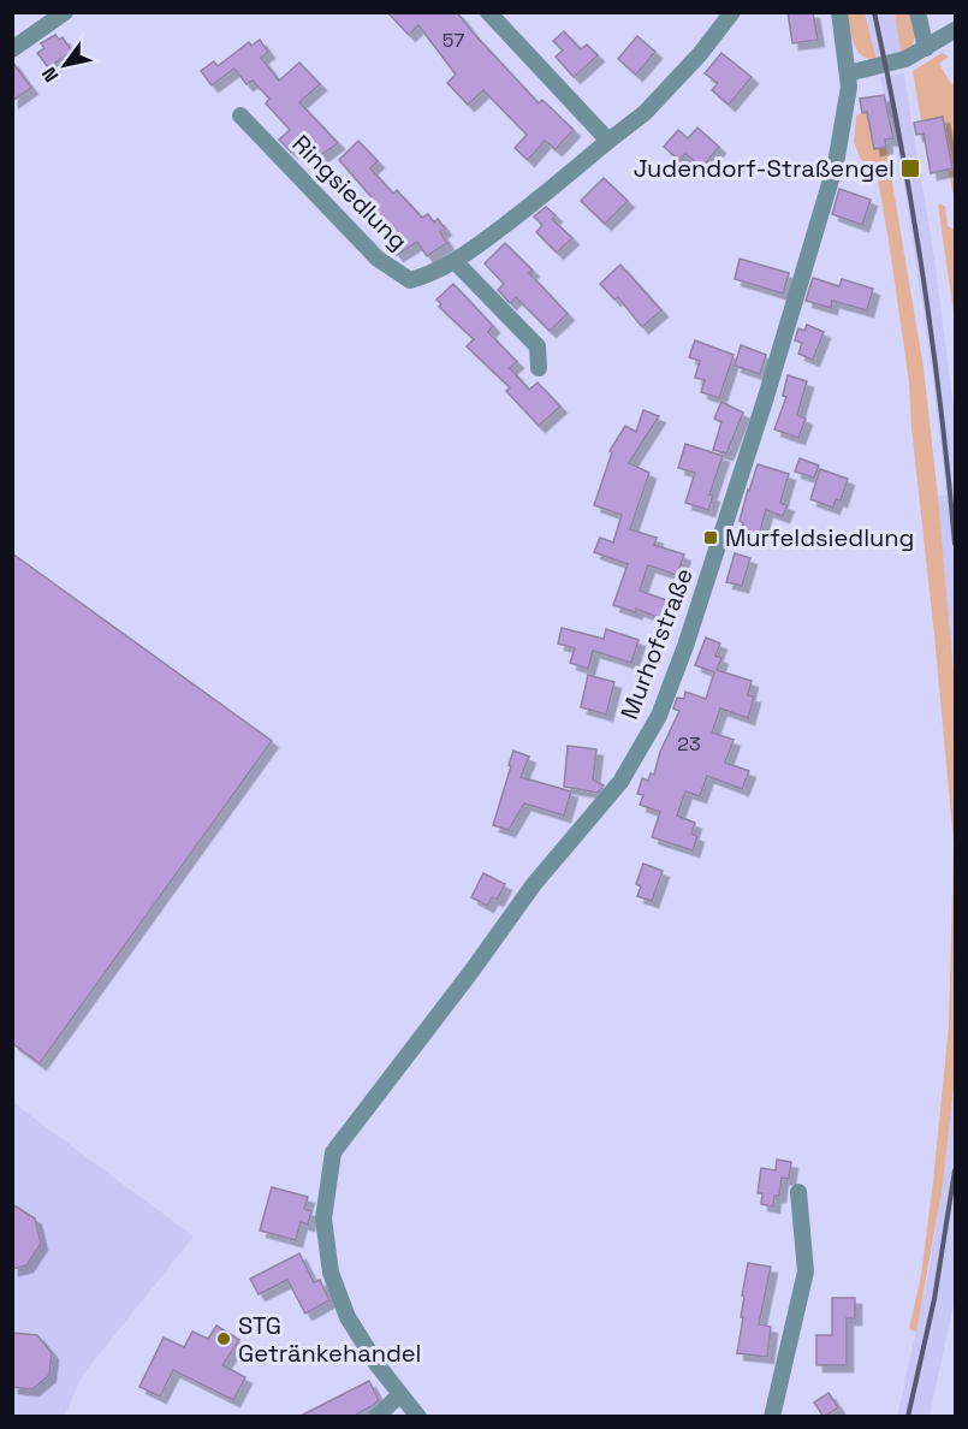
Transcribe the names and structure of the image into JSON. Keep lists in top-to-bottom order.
{
  "streets": {
    "street": ["Ringsiedlung", "Murhofstraße"]
  },
  "places": {
    "transit": ["Judendorf-Straßengel", "Murfeldsiedlung"],
    "other": ["STG Getränkehandel"]
  },
  "house_numbers": ["57", "23"],
  "north": "bottom left"
}
